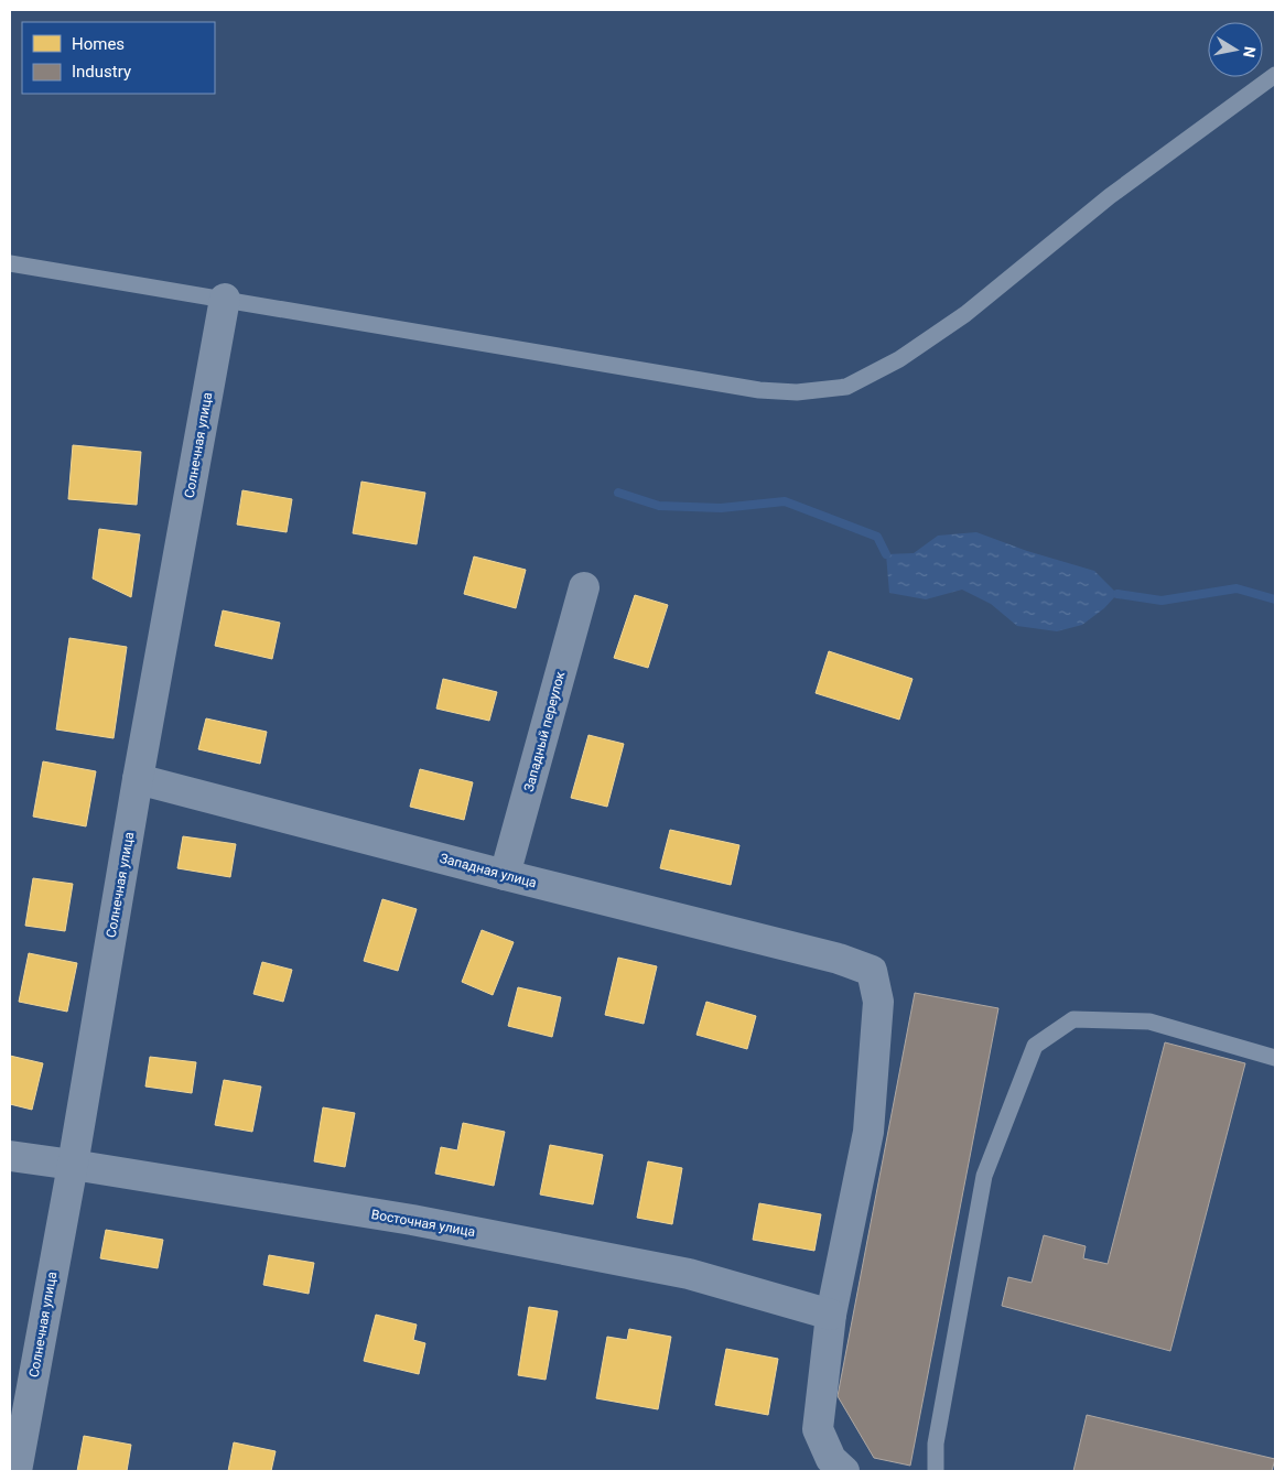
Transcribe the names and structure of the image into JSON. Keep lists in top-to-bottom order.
{
  "streets": {
    "street": [
      "Солнечная улица",
      "Западный переулок",
      "Западная улица",
      "Восточная улица"
    ]
  },
  "crossings": [
    ["Солнечная улица", "Западная улица"],
    ["Солнечная улица", "Восточная улица"],
    ["Западный переулок", "Западная улица"],
    ["Западная улица", "Восточная улица"]
  ],
  "legend": ["Homes", "Industry"],
  "north": "right"
}
